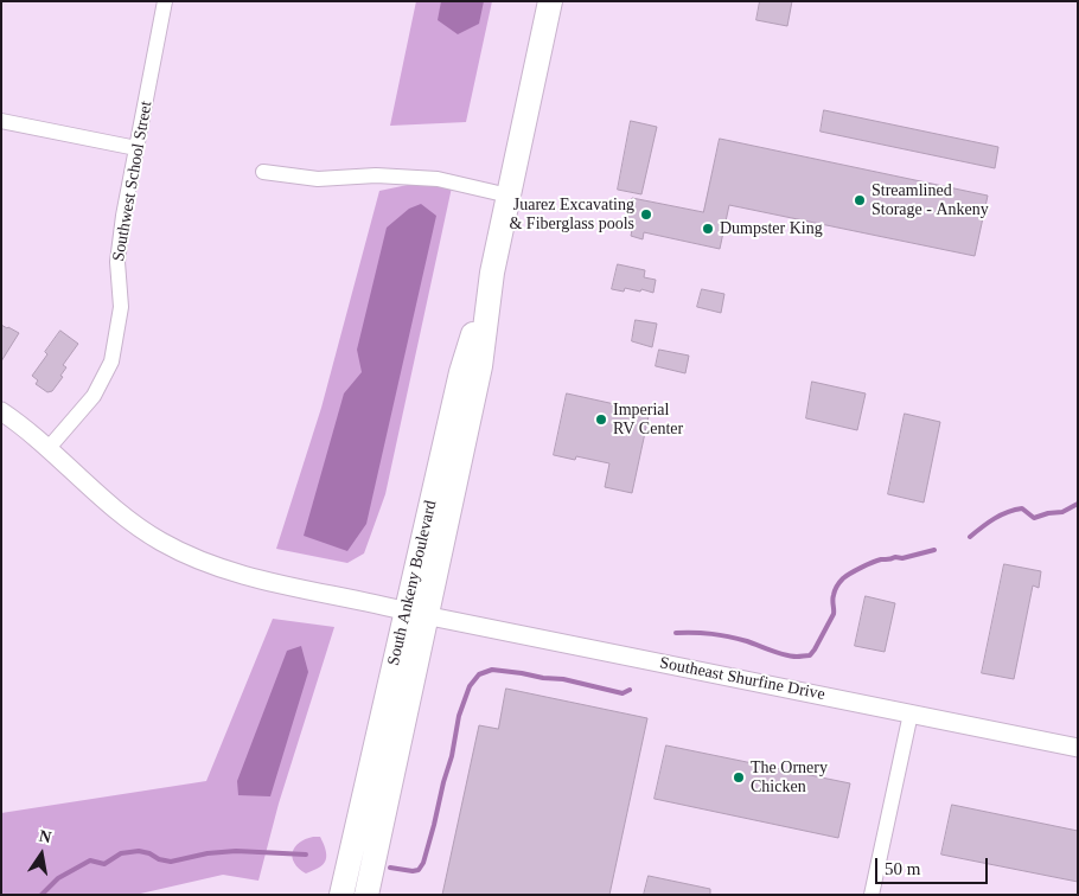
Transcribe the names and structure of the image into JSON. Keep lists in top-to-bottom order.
{
  "streets": {
    "main road": ["South Ankeny Boulevard"],
    "street": ["Southwest School Street", "Southeast Shurfine Drive"]
  },
  "crossings": [
    ["Southwest School Street", "Southeast Shurfine Drive"],
    ["South Ankeny Boulevard", "Southeast Shurfine Drive"]
  ],
  "places": [
    "Streamlined Storage - Ankeny",
    "Juarez Excavating & Fiberglass pools",
    "Dumpster King",
    "Imperial RV Center",
    "The Ornery Chicken"
  ],
  "scale_bar": "50 m",
  "north": "top"
}
